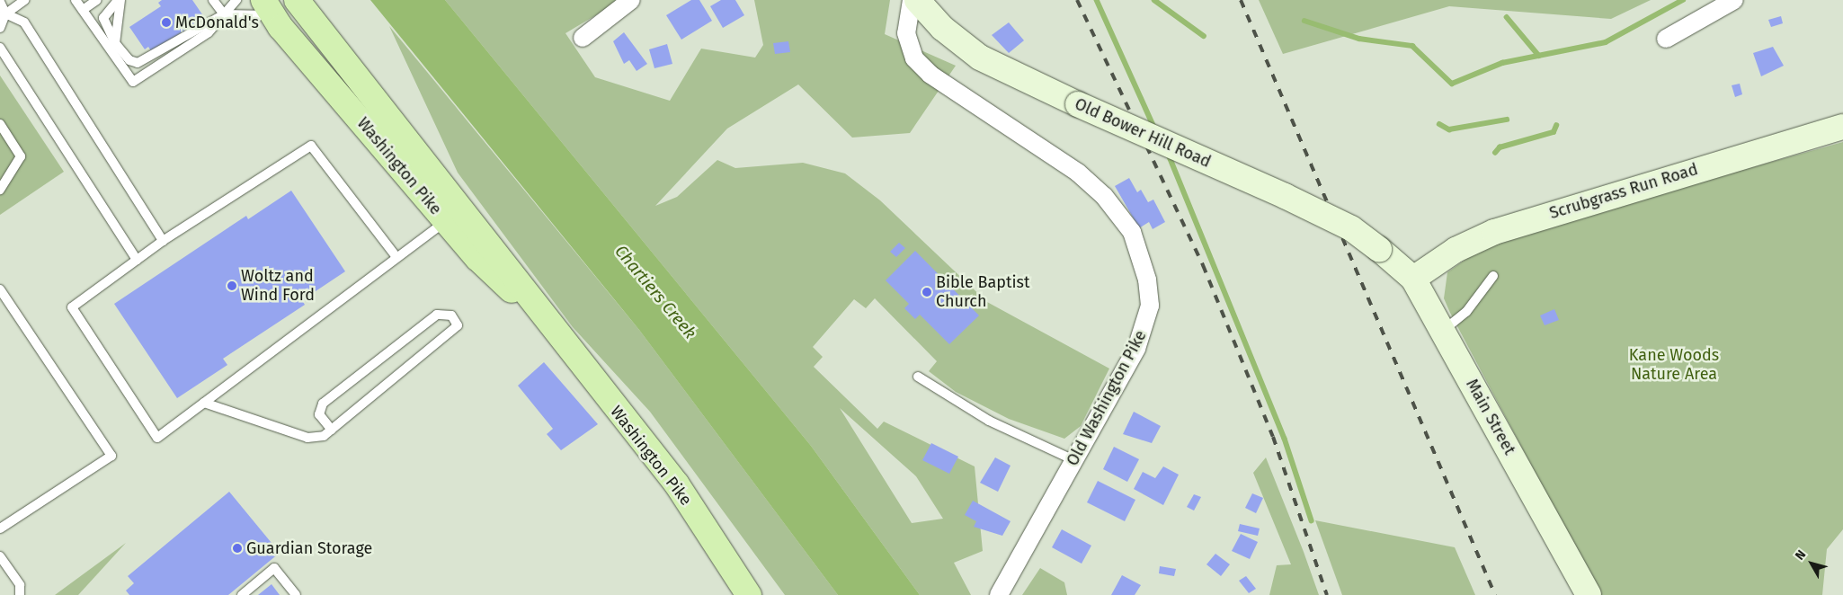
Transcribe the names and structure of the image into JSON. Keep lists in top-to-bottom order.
{
  "streets": {
    "main road": ["Washington Pike"],
    "street": [
      "Old Bower Hill Road",
      "Scrubgrass Run Road",
      "Old Washington Pike",
      "Main Street"
    ]
  },
  "crossings": [
    ["Old Bower Hill Road", "Main Street"],
    ["Scrubgrass Run Road", "Main Street"]
  ],
  "water": ["Chartiers Creek"],
  "parks": ["Kane Woods Nature Area"],
  "places": [
    "McDonald's",
    "Woltz and Wind Ford",
    "Bible Baptist Church",
    "Guardian Storage"
  ],
  "north": "top left"
}
